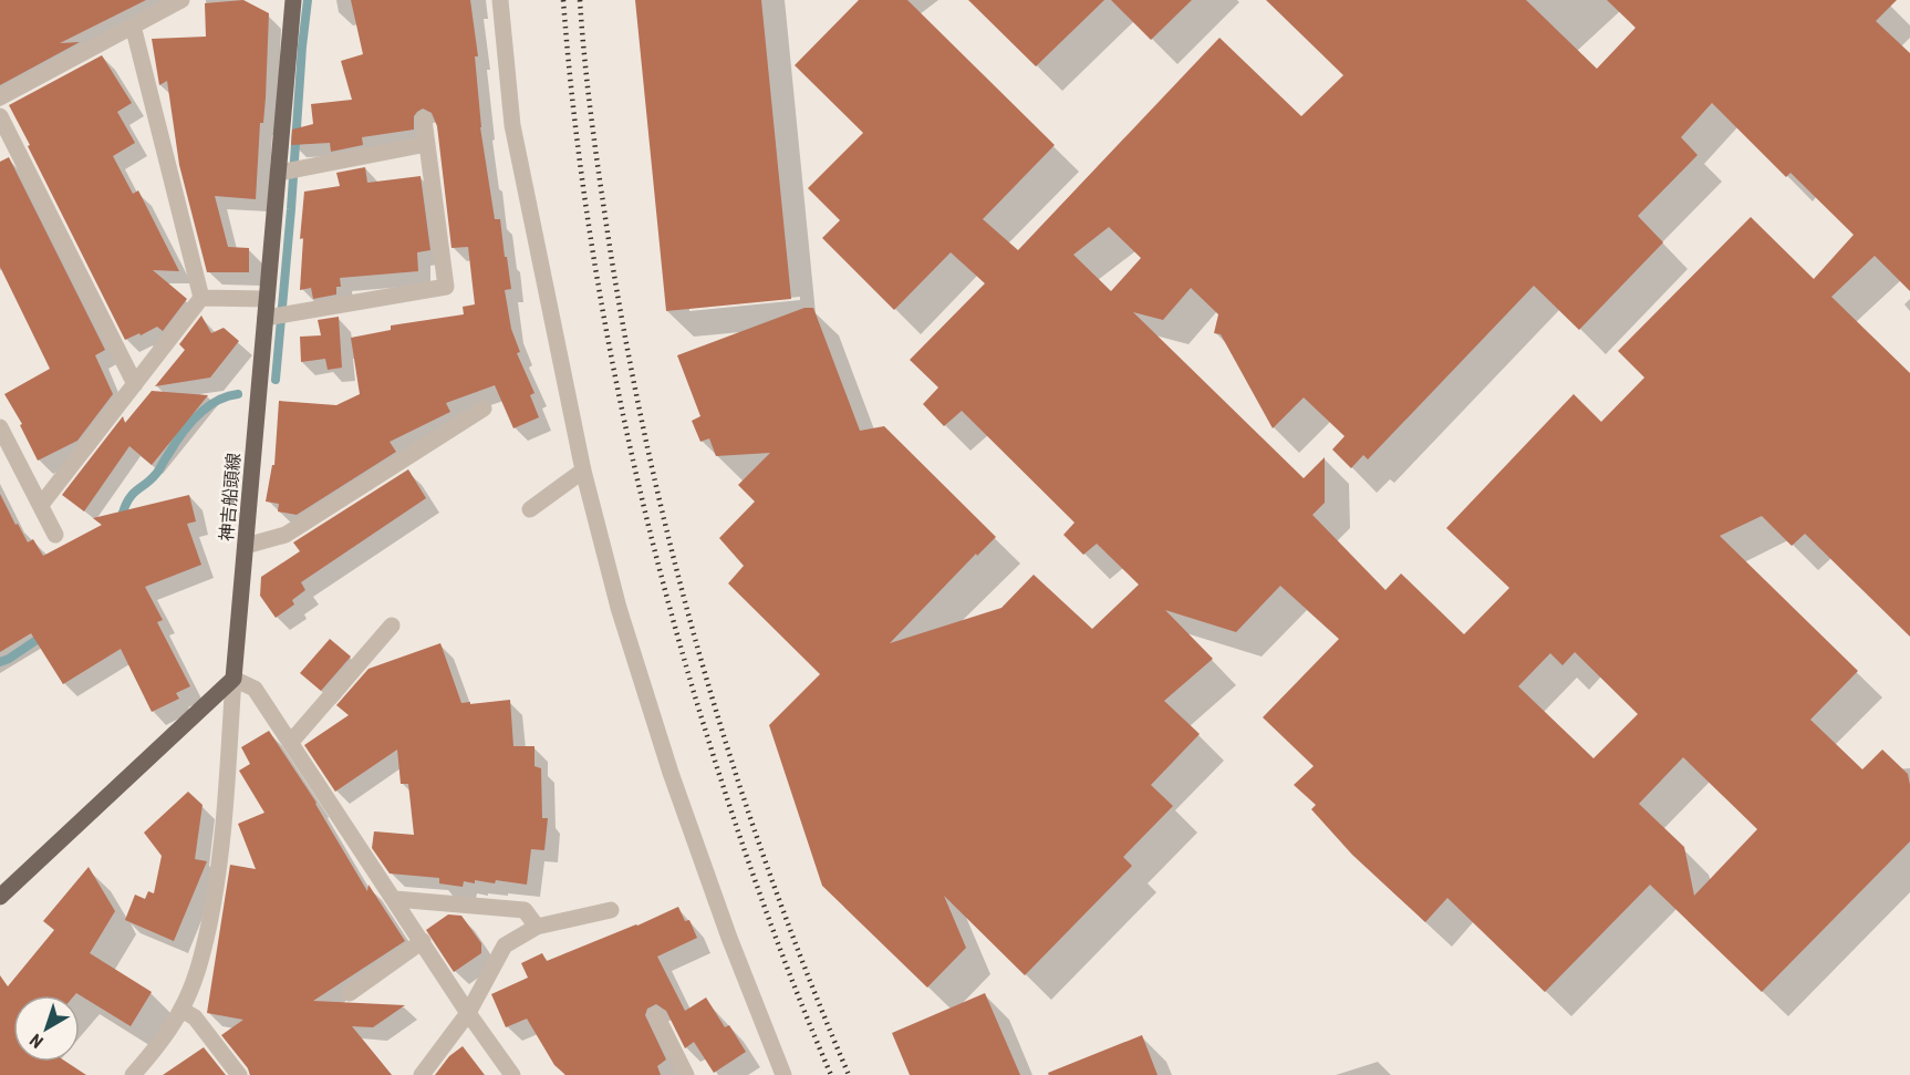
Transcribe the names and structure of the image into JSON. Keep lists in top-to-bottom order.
{
  "streets": {
    "main road": ["神吉船頭線"]
  },
  "north": "bottom left"
}
